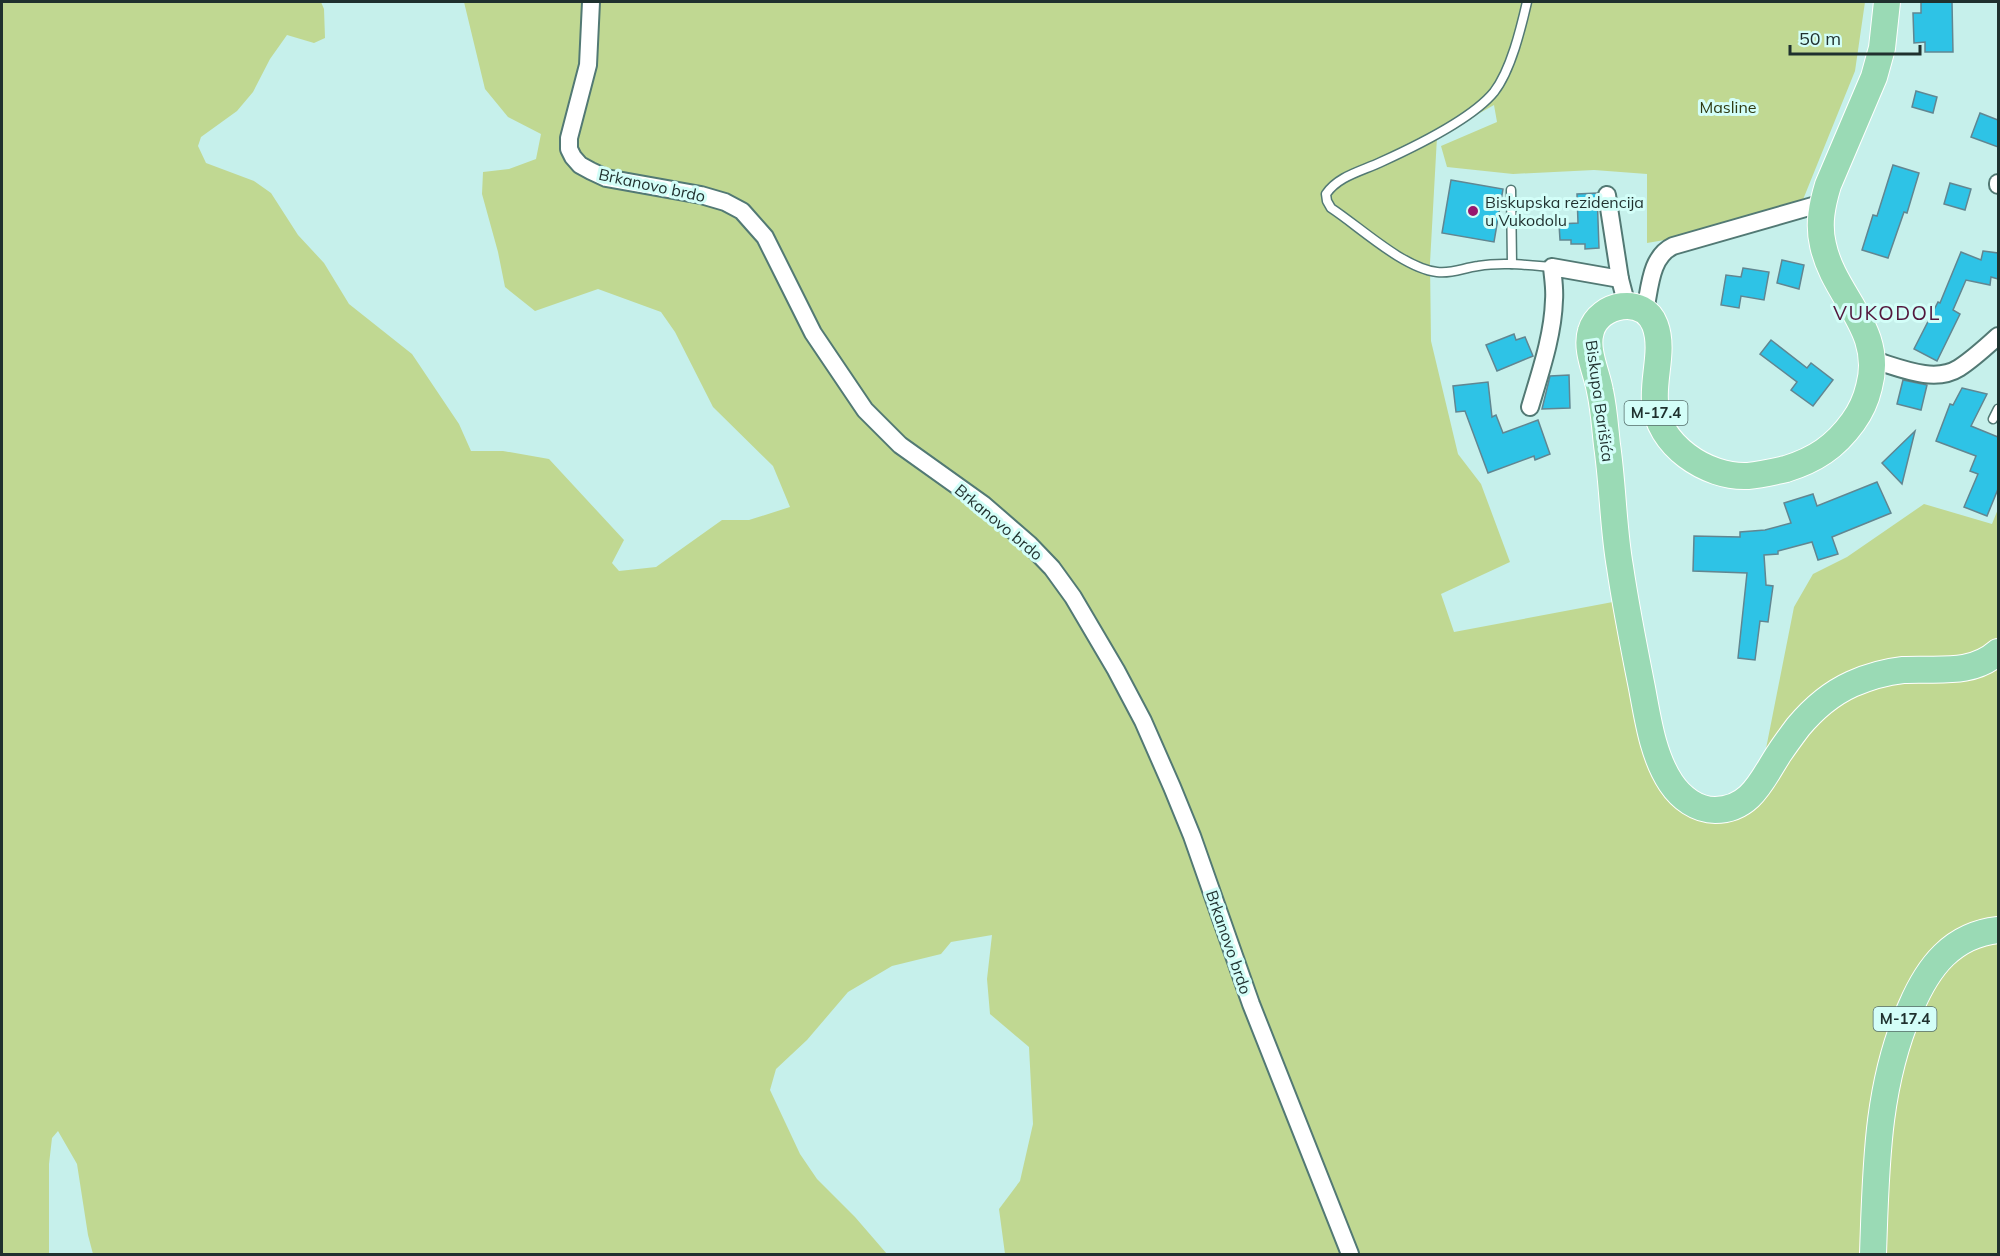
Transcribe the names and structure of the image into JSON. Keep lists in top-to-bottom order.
{
  "streets": {
    "main road": ["Biskupa Barišića", "M-17.4"],
    "street": ["Brkanovo brdo"]
  },
  "crossings": [
    ["Biskupa Barišića", "M-17.4"]
  ],
  "districts": ["VUKODOL"],
  "parks": ["Masline"],
  "places": ["Biskupska rezidencija u Vukodolu"],
  "scale_bar": "50 m"
}
